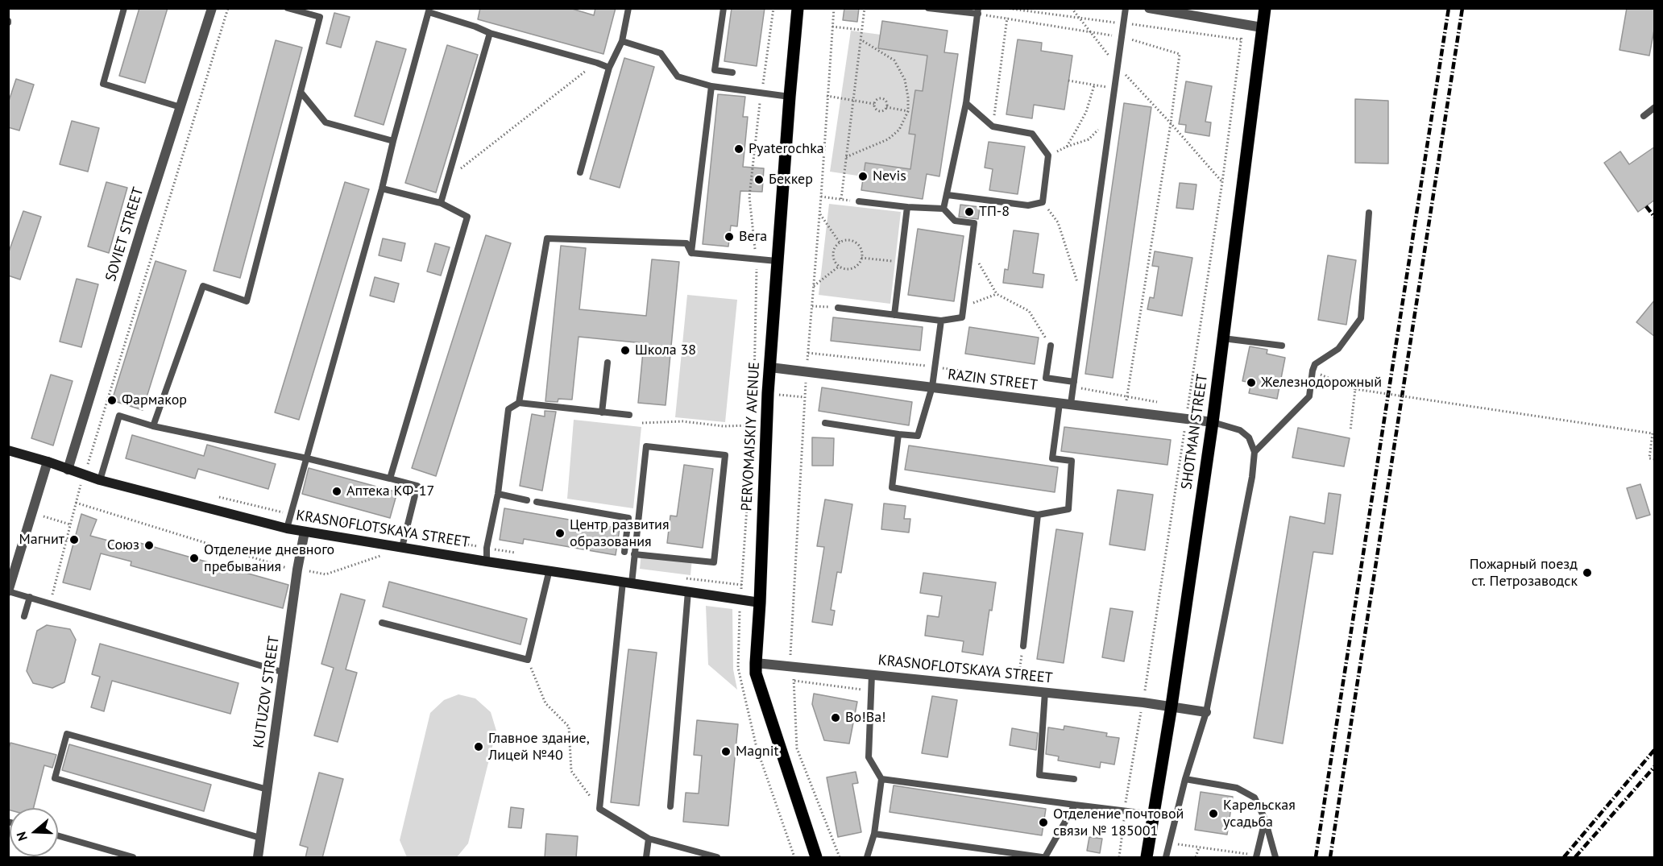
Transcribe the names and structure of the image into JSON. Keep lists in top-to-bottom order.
{
  "streets": {
    "main road": ["SHOTMAN STREET", "PERVOMAISKIY AVENUE"],
    "street": [
      "SOVIET STREET",
      "RAZIN STREET",
      "KRASNOFLOTSKAYA STREET",
      "KUTUZOV STREET"
    ]
  },
  "crossings": [
    ["SOVIET STREET", "KRASNOFLOTSKAYA STREET"],
    ["RAZIN STREET", "SHOTMAN STREET"],
    ["RAZIN STREET", "PERVOMAISKIY AVENUE"],
    ["SHOTMAN STREET", "KRASNOFLOTSKAYA STREET"],
    ["PERVOMAISKIY AVENUE", "KRASNOFLOTSKAYA STREET"],
    ["KRASNOFLOTSKAYA STREET", "KUTUZOV STREET"]
  ],
  "places": [
    "Pyaterochka",
    "Nevis",
    "Беккер",
    "ТП-8",
    "Вега",
    "Школа 38",
    "Железнодорожный",
    "Фармакор",
    "Аптека КФ-17",
    "Центр развития образования",
    "Магнит",
    "Союз",
    "Отделение дневного пребывания",
    "Пожарный поезд ст. Петрозаводск",
    "Во!Ва!",
    "Главное здание, Лицей №40",
    "Magnit",
    "Карельская усадьба",
    "Отделение почтовой связи № 185001"
  ],
  "north": "left"
}
